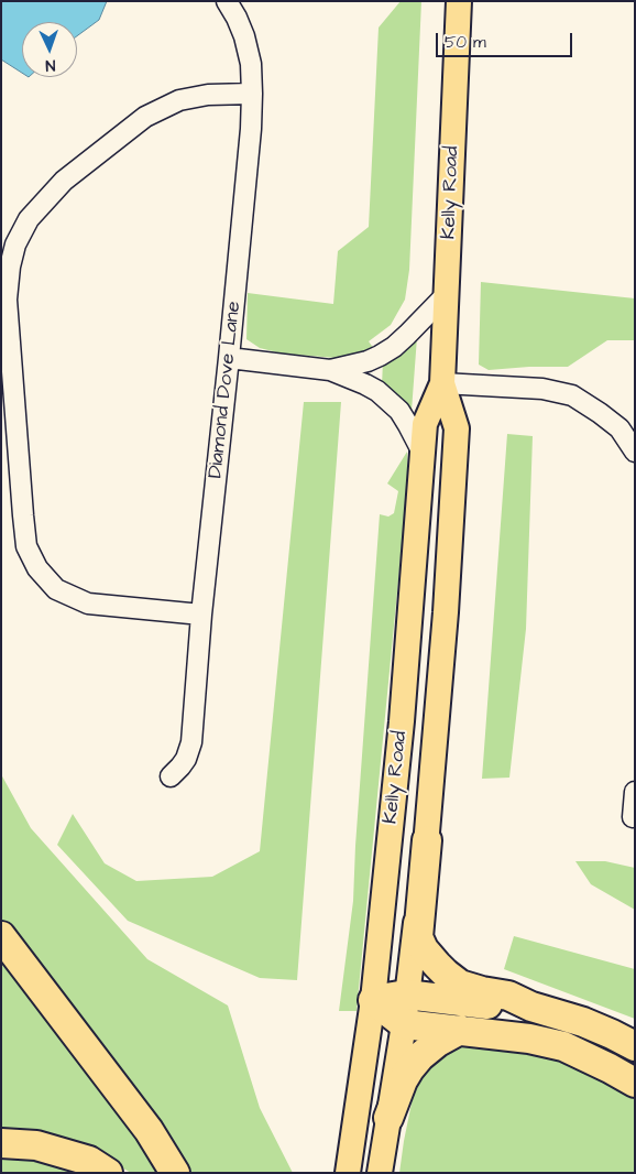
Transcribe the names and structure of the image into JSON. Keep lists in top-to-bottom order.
{
  "streets": {
    "main road": ["Kelly Road"],
    "street": ["Diamond Dove Lane"]
  },
  "scale_bar": "50 m",
  "north": "bottom"
}
